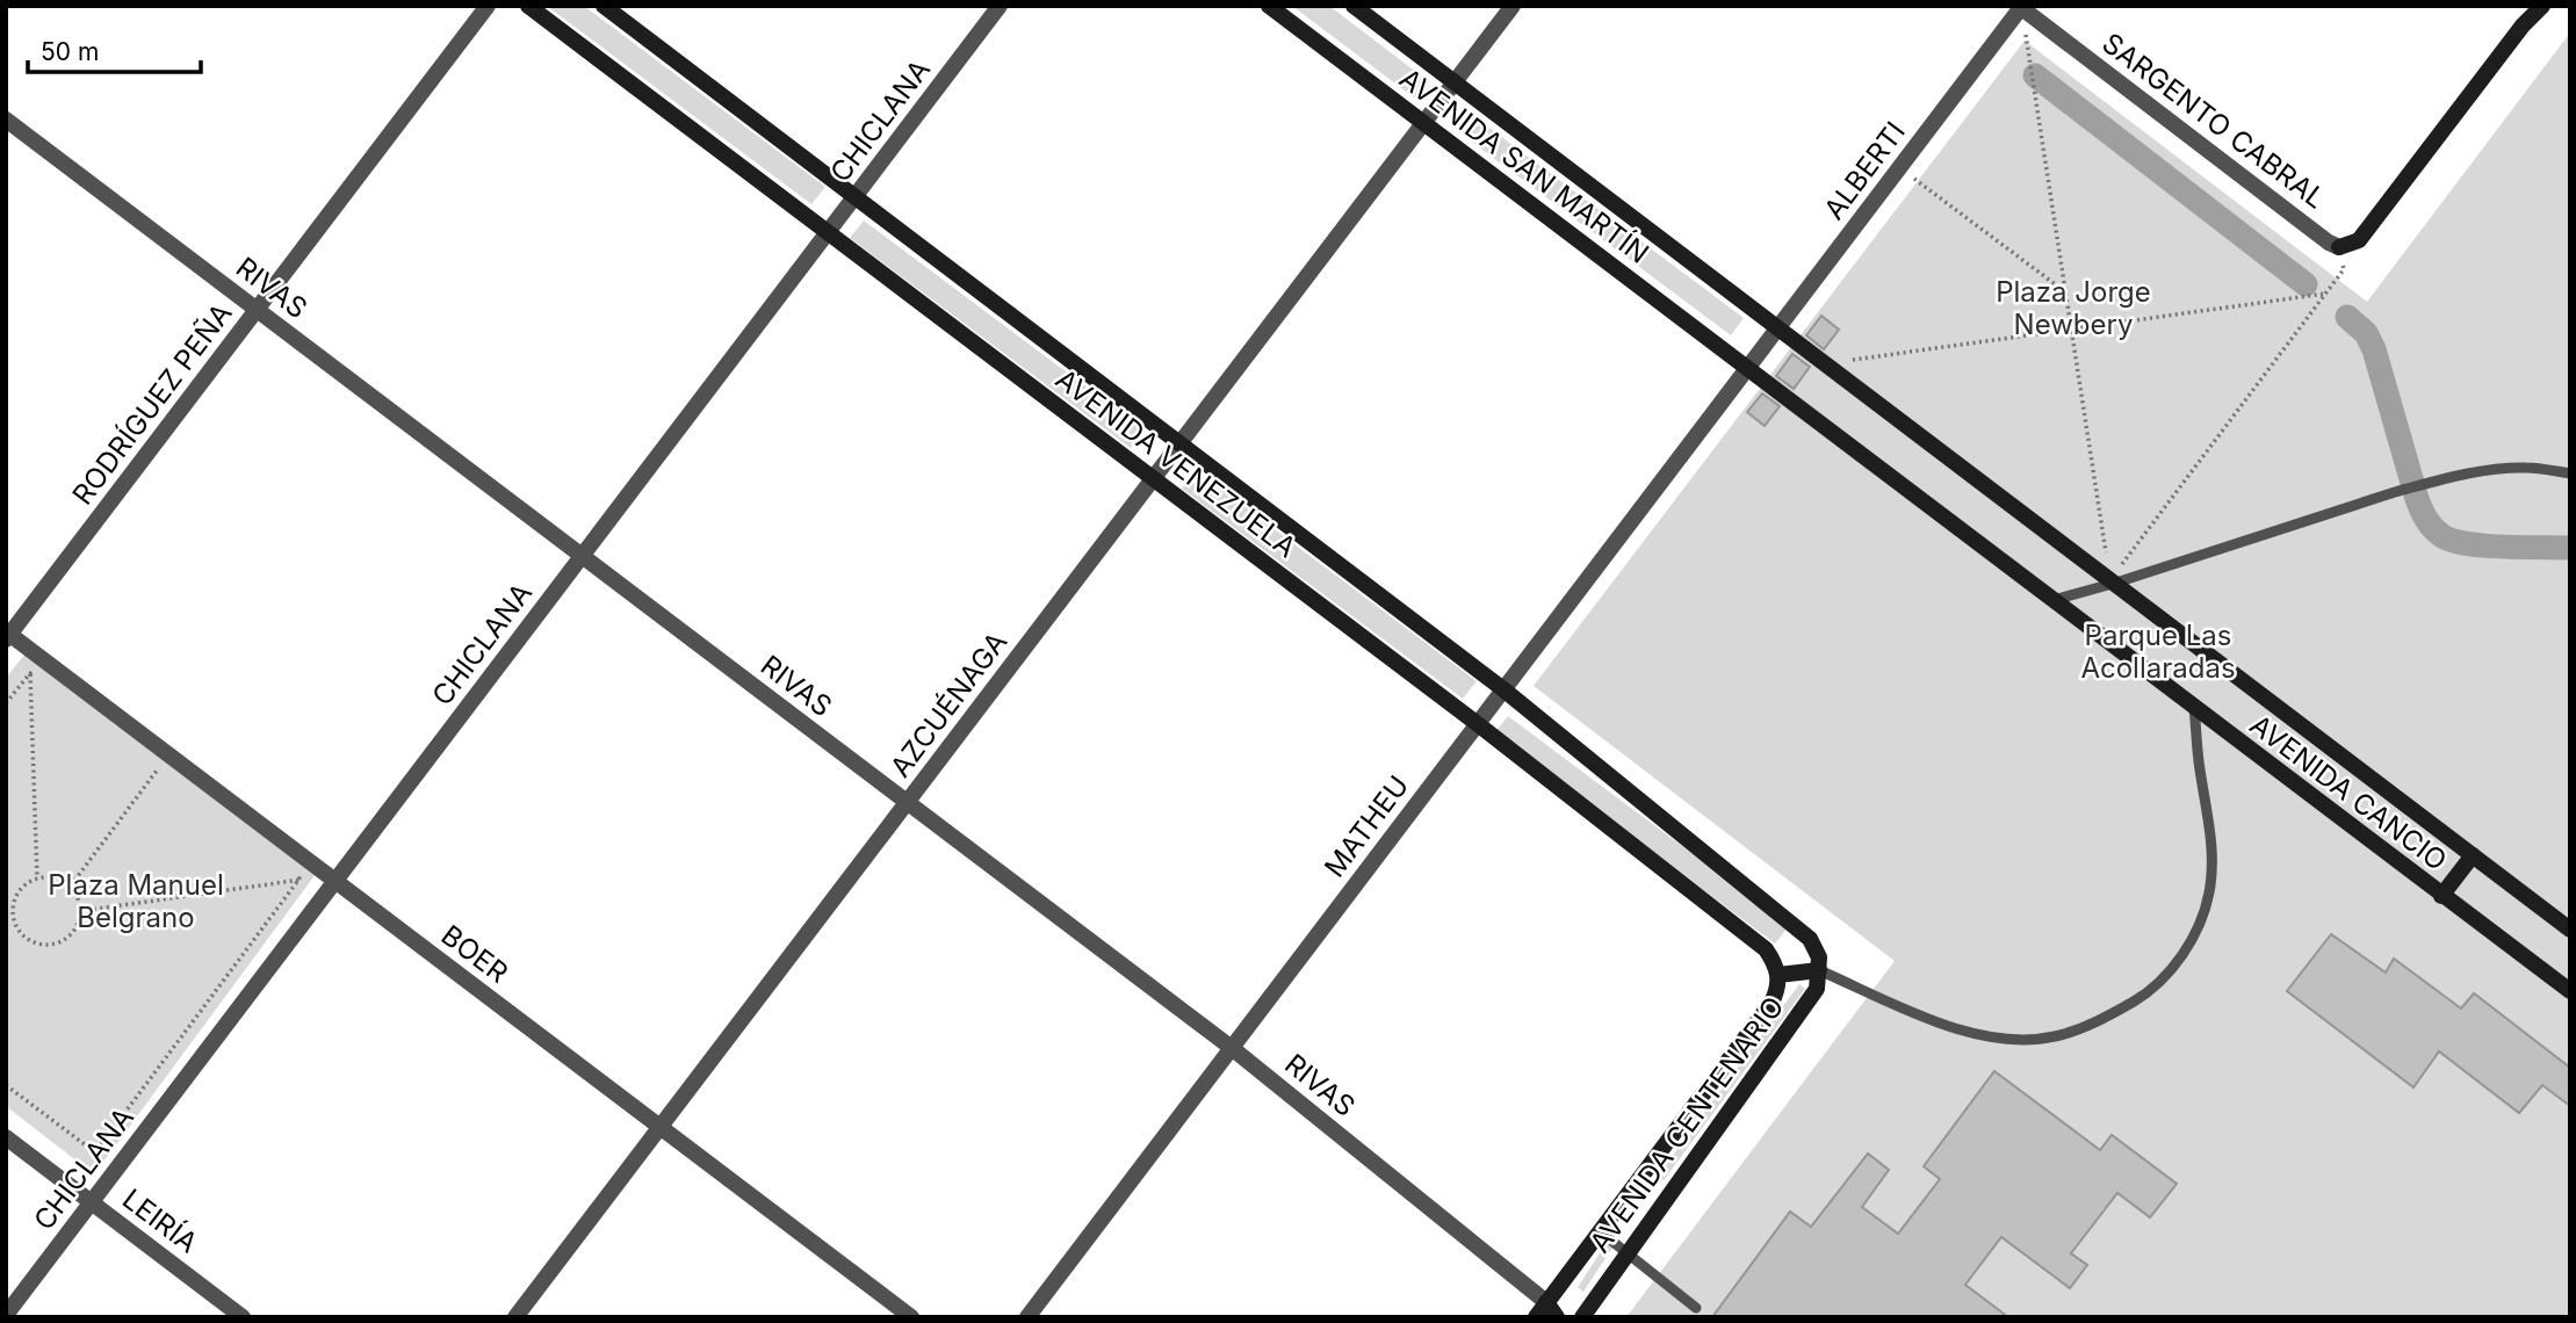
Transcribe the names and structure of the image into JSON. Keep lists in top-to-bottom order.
{
  "streets": {
    "street": [
      "CHICLANA",
      "SARGENTO CABRAL",
      "AVENIDA SAN MARTÍN",
      "ALBERTI",
      "RIVAS",
      "RODRÍGUEZ PEÑA",
      "AVENIDA VENEZUELA",
      "AZCUÉNAGA",
      "AVENIDA CANCIO",
      "MATHEU",
      "BOER",
      "AVENIDA CENTENARIO",
      "LEIRÍA"
    ]
  },
  "crossings": [
    ["CHICLANA", "RIVAS"],
    ["CHICLANA", "AVENIDA VENEZUELA"],
    ["CHICLANA", "BOER"],
    ["CHICLANA", "LEIRÍA"],
    ["SARGENTO CABRAL", "ALBERTI"],
    ["AVENIDA SAN MARTÍN", "ALBERTI"],
    ["AVENIDA SAN MARTÍN", "AZCUÉNAGA"],
    ["AVENIDA SAN MARTÍN", "AVENIDA CANCIO"],
    ["AVENIDA SAN MARTÍN", "MATHEU"],
    ["ALBERTI", "AVENIDA CANCIO"],
    ["ALBERTI", "MATHEU"],
    ["RIVAS", "RODRÍGUEZ PEÑA"],
    ["RIVAS", "AZCUÉNAGA"],
    ["RIVAS", "MATHEU"],
    ["RIVAS", "AVENIDA CENTENARIO"],
    ["RODRÍGUEZ PEÑA", "BOER"],
    ["AVENIDA VENEZUELA", "AZCUÉNAGA"],
    ["AVENIDA VENEZUELA", "MATHEU"],
    ["AVENIDA VENEZUELA", "AVENIDA CENTENARIO"],
    ["AZCUÉNAGA", "BOER"],
    ["AVENIDA CANCIO", "MATHEU"]
  ],
  "parks": ["Plaza Jorge Newbery", "Parque Las Acollaradas", "Plaza Manuel Belgrano"],
  "scale_bar": "50 m"
}
